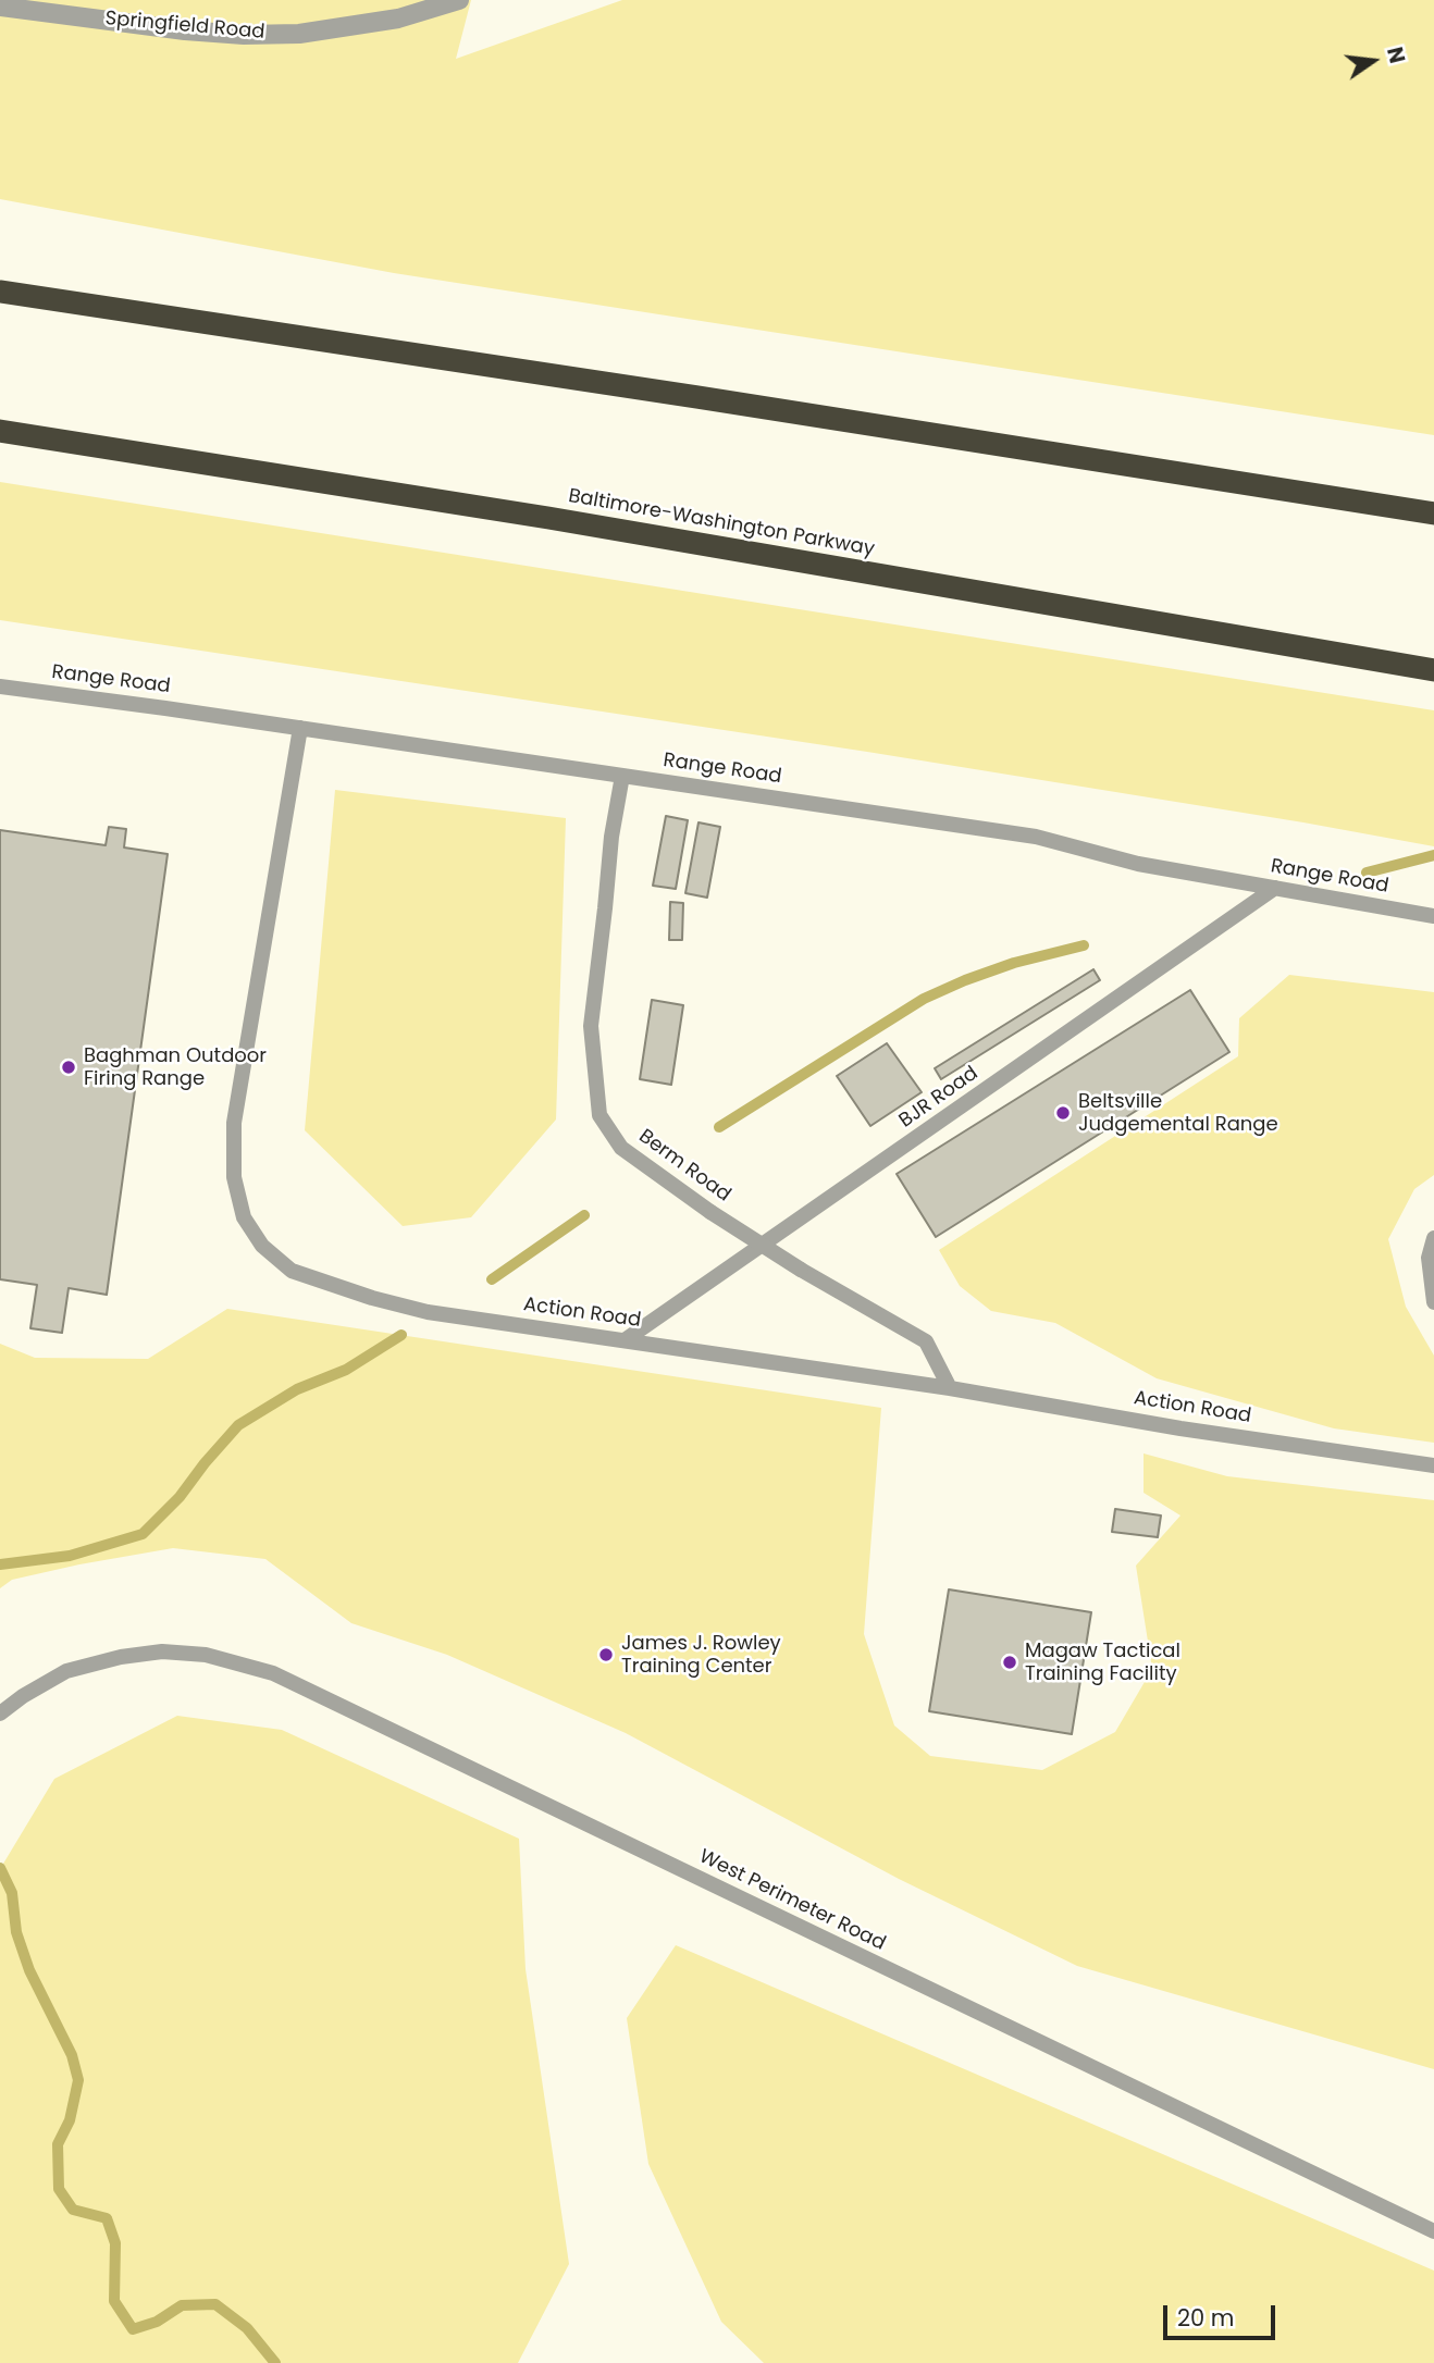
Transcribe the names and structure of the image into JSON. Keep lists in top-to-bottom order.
{
  "streets": {
    "highway": ["Baltimore-Washington Parkway"],
    "street": ["Springfield Road"],
    "lane": [
      "Range Road",
      "BJR Road",
      "Berm Road",
      "Action Road",
      "West Perimeter Road"
    ]
  },
  "crossings": [
    ["Range Road", "BJR Road"],
    ["Range Road", "Berm Road"],
    ["Range Road", "Action Road"],
    ["BJR Road", "Action Road"],
    ["Berm Road", "Action Road"]
  ],
  "places": [
    "Baghman Outdoor Firing Range",
    "Beltsville Judgemental Range",
    "James J. Rowley Training Center",
    "Magaw Tactical Training Facility"
  ],
  "scale_bar": "20 m",
  "north": "right"
}
